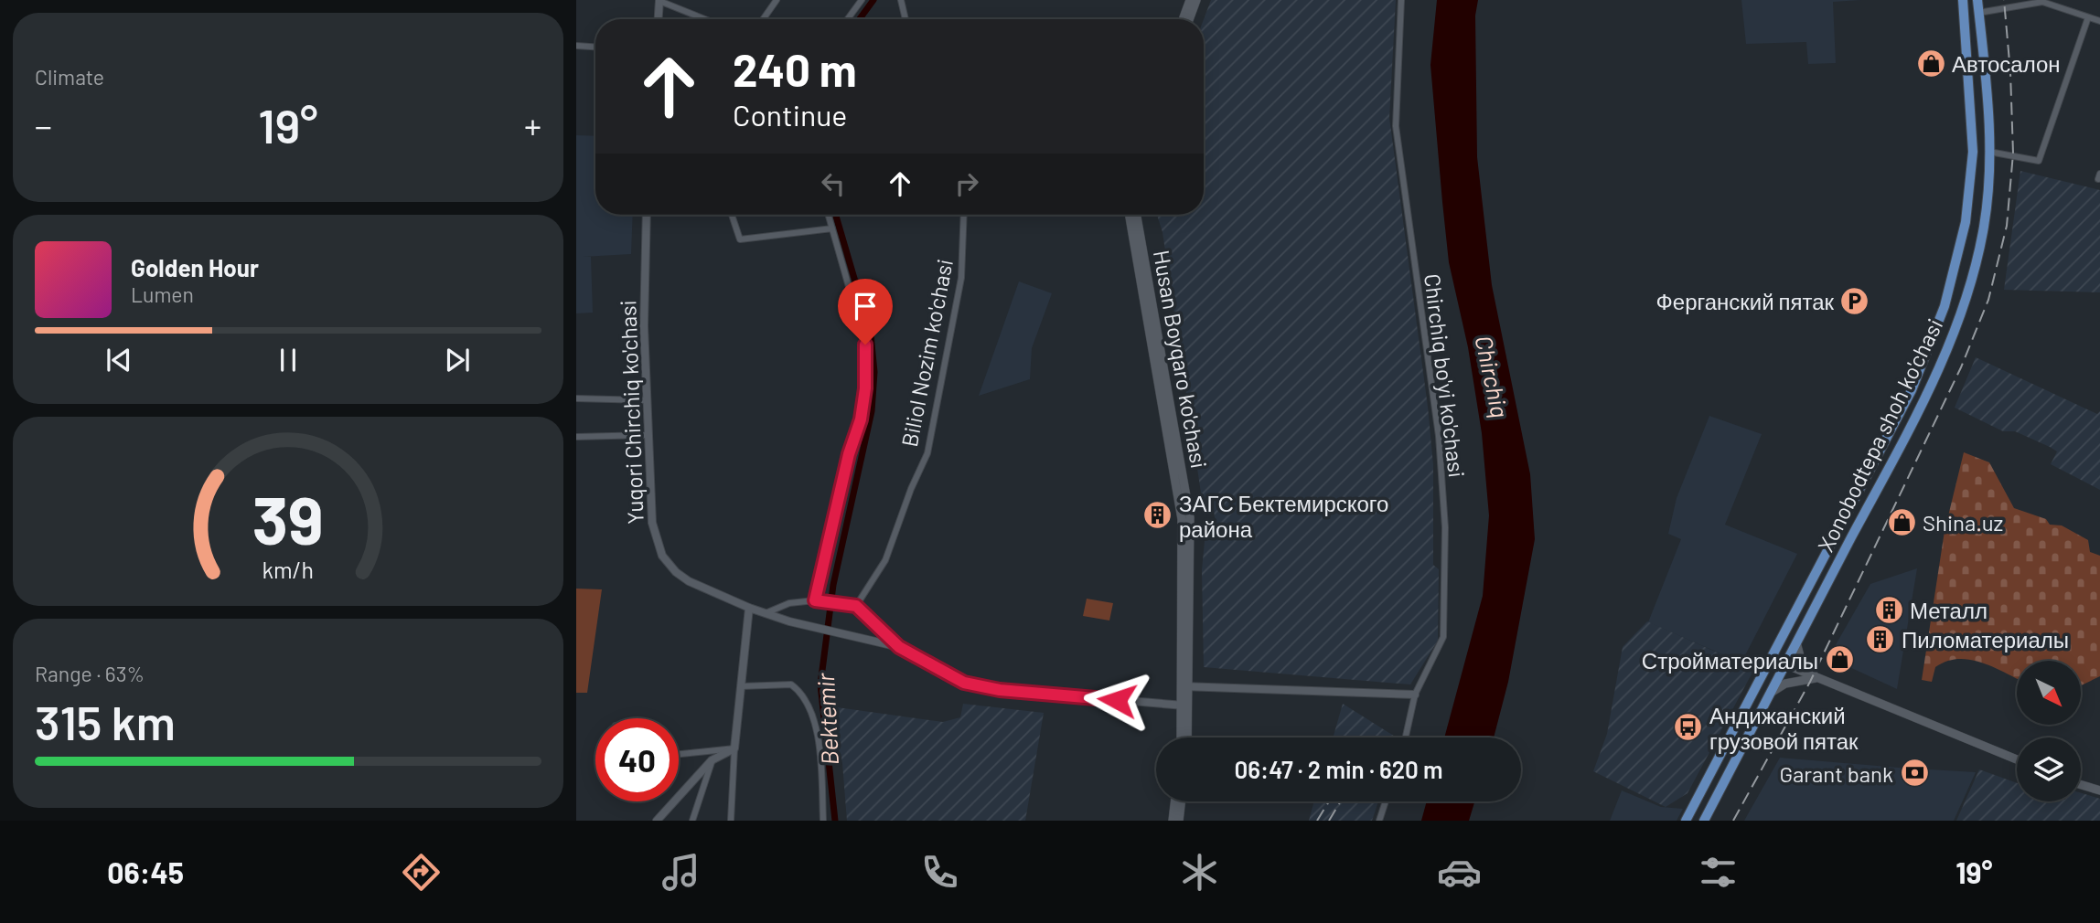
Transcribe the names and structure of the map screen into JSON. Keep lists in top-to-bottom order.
{
  "streets": {
    "highway": ["Xonobodtepa shoh ko'chasi"],
    "main road": ["Husan Boyqaro ko'chasi"],
    "street": ["Biliol Nozim ko'chasi", "Chirchiq bo'yi ko'chasi", "Yuqori Chirchiq ko'chasi"]
  },
  "crossings": [
    ["Husan Boyqaro ko'chasi", "Yuqori Chirchiq ko'chasi"]
  ],
  "water": ["Chirchiq", "Bektemir"],
  "places": {
    "shop": ["Автосалон", "Shina.uz", "Стройматериалы"],
    "parking": ["Ферганский пятак"],
    "building": ["ЗАГС Бектемирского района", "Металл", "Пиломатериалы"],
    "bus stop": ["Андижанский грузовой пятак"],
    "bank": ["Garant bank"]
  },
  "north": "bottom right",
  "page": {
    "tile": [
      "Climate",
      ["Range · 63%", "315 km"]
    ],
    "turn": ["240 m", "Continue"],
    "heat": ["−", "19°", "+"],
    "song": ["Golden Hour", "Lumen"],
    "limit": "40",
    "trip": "06:47 · 2 min · 620 m",
    "tabs": ["06:45", "19°"],
    "gauge": ["39", "km/h"]
  }
}
